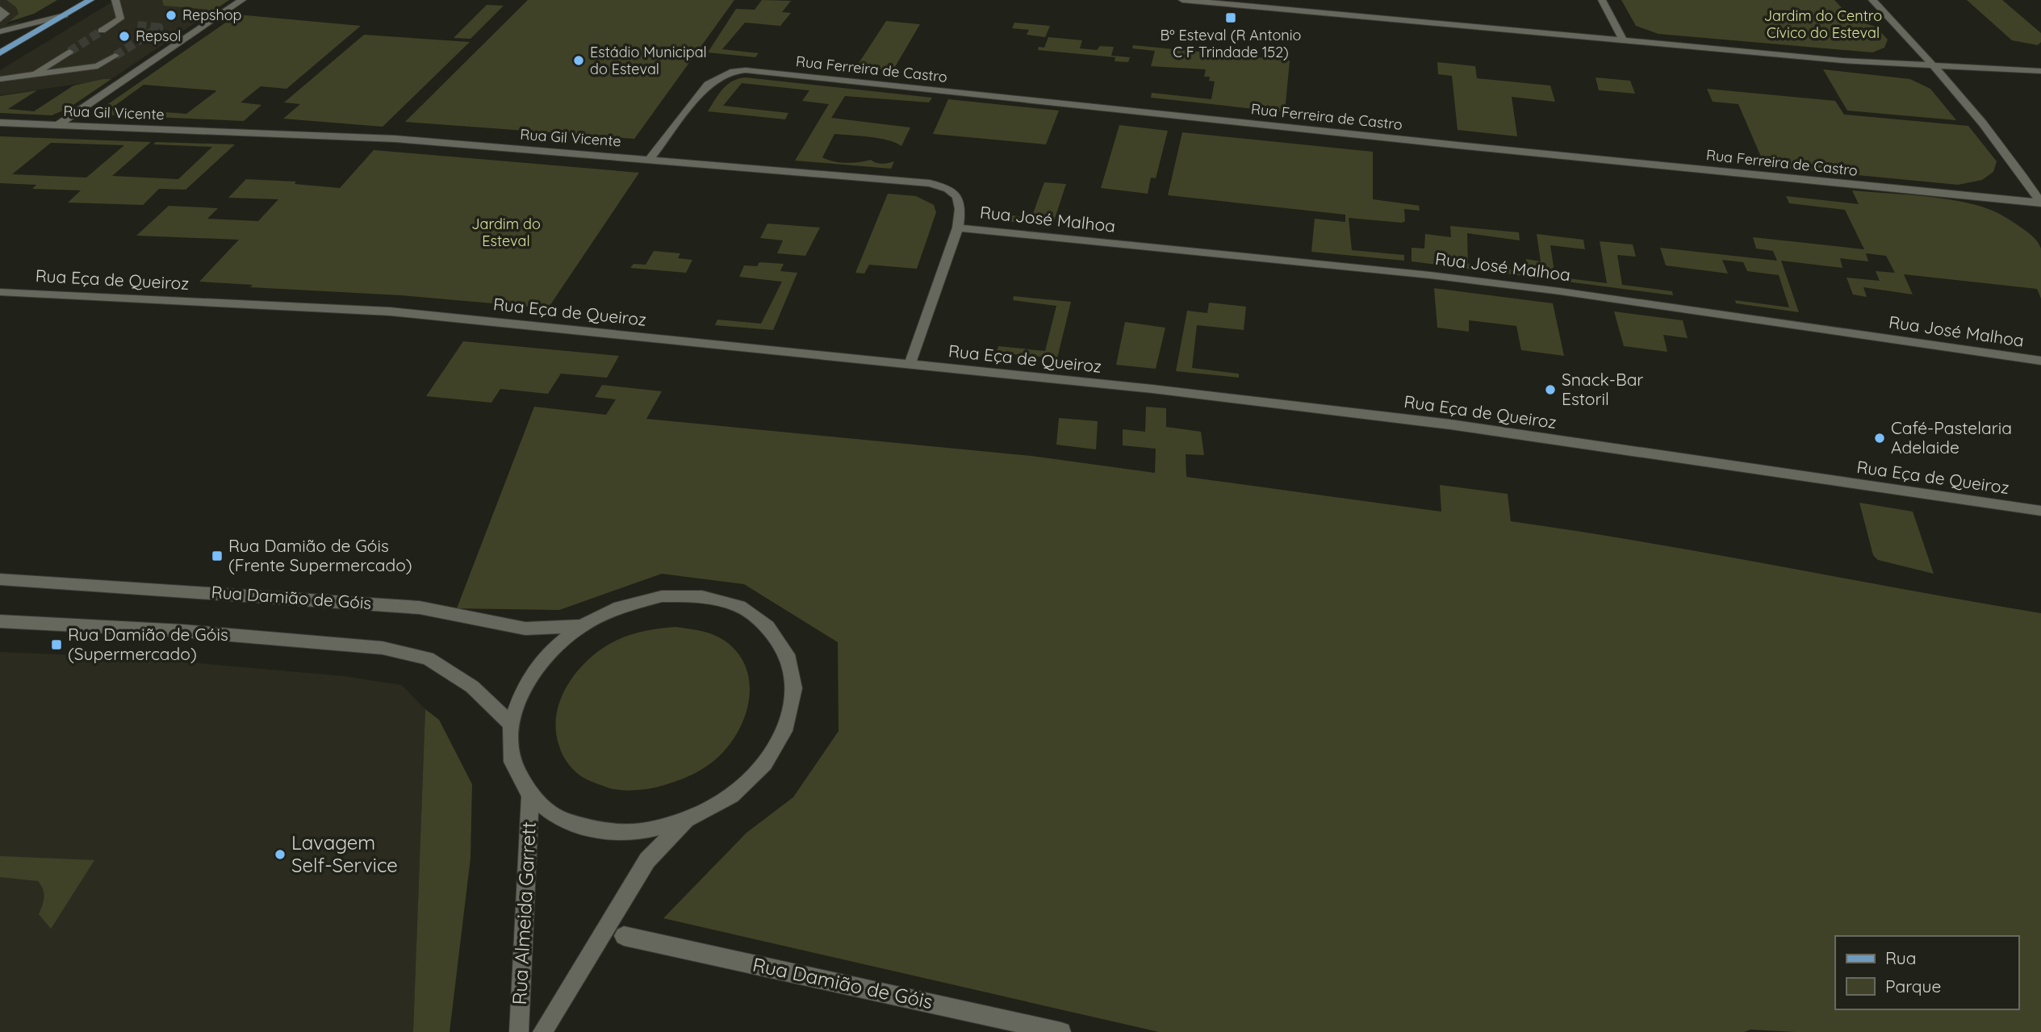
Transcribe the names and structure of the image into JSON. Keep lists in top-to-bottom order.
{
  "streets": {
    "street": [
      "Rua Ferreira de Castro",
      "Rua Gil Vicente",
      "Rua José Malhoa",
      "Rua Eça de Queiroz",
      "Rua Damião de Góis",
      "Rua Almeida Garrett"
    ]
  },
  "crossings": [
    ["Rua Ferreira de Castro", "Rua Gil Vicente"],
    ["Rua Gil Vicente", "Rua José Malhoa"],
    ["Rua Gil Vicente", "Rua Eça de Queiroz"]
  ],
  "parks": ["Jardim do Centro Cívico do Esteval", "Jardim do Esteval"],
  "places": {
    "other": [
      "Repshop",
      "Repsol",
      "Estádio Municipal do Esteval",
      "Snack-Bar Estoril",
      "Café-Pastelaria Adelaide",
      "Lavagem Self-Service"
    ],
    "transit": ["Bº Esteval (R Antonio C F Trindade 152)", "Rua Damião de Góis (Frente Supermercado)", "Rua Damião de Góis (Supermercado)"]
  },
  "legend": ["Rua", "Parque"]
}
